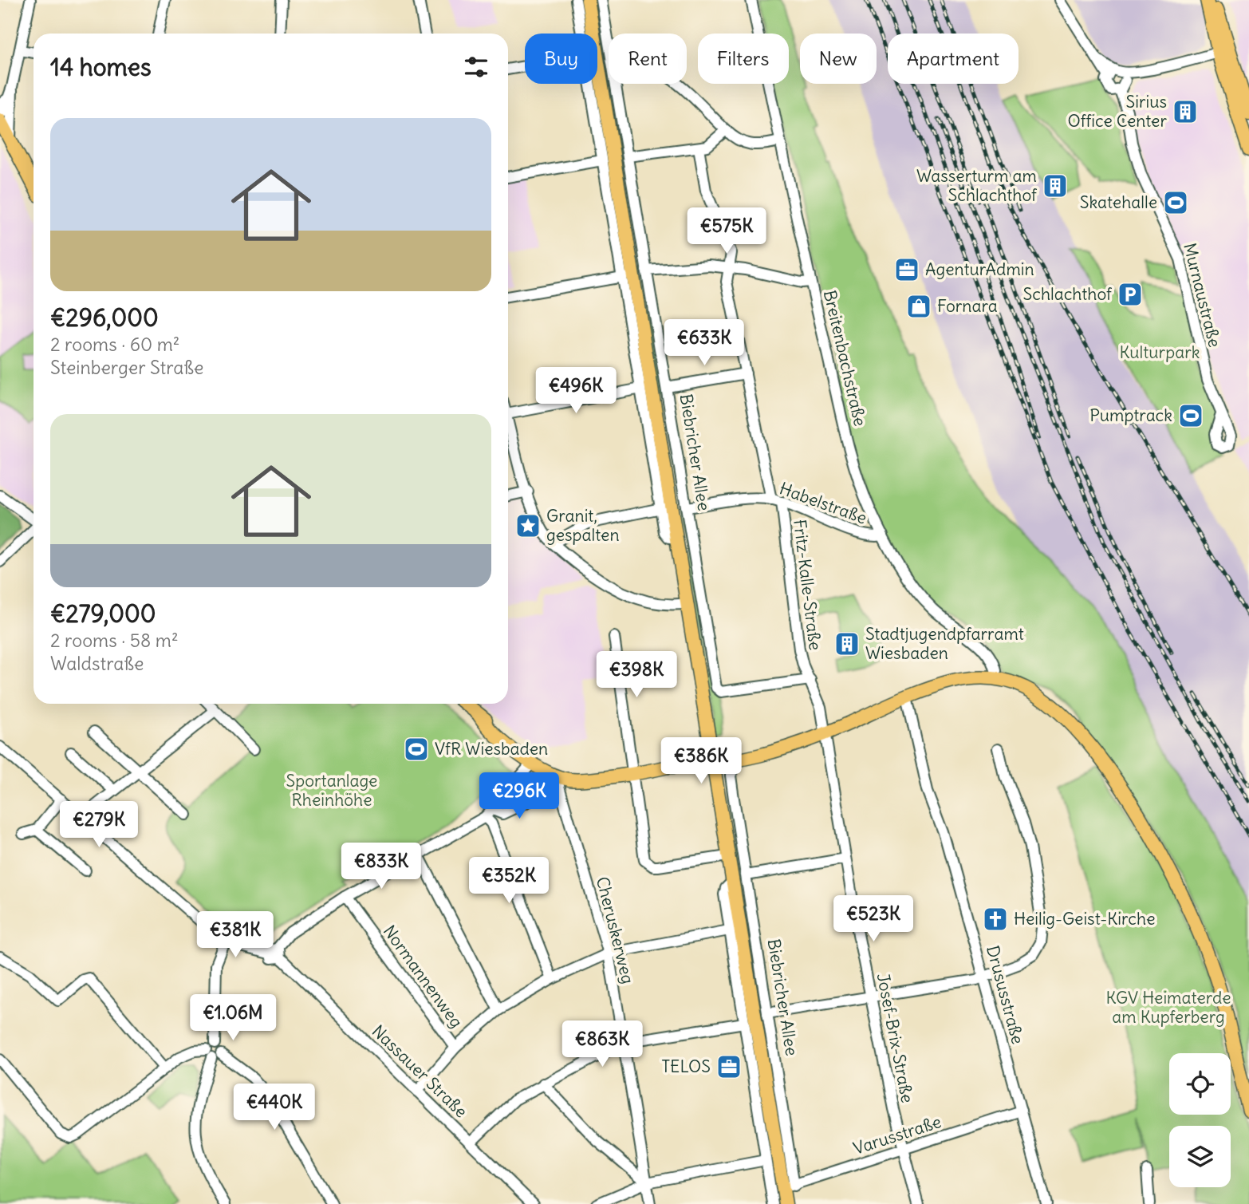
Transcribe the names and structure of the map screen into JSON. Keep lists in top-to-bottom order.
{
  "streets": {
    "main road": ["Biebricher Allee"],
    "street": [
      "Murnaustraße",
      "Breitenbachstraße",
      "Habelstraße",
      "Fritz-Kalle-Straße",
      "Cheruskerweg",
      "Normannenweg",
      "Drususstraße",
      "Josef-Brix-Straße",
      "Nassauer Straße",
      "Varusstraße"
    ]
  },
  "crossings": [
    ["Breitenbachstraße", "Habelstraße"],
    ["Biebricher Allee", "Habelstraße"],
    ["Biebricher Allee", "Fritz-Kalle-Straße"],
    ["Biebricher Allee", "Varusstraße"],
    ["Habelstraße", "Fritz-Kalle-Straße"],
    ["Fritz-Kalle-Straße", "Josef-Brix-Straße"],
    ["Drususstraße", "Varusstraße"],
    ["Josef-Brix-Straße", "Varusstraße"]
  ],
  "parks": ["Kulturpark", "Sportanlage Rheinhöhe", "KGV Heimaterde am Kupferberg"],
  "places": {
    "building": ["Sirius Office Center", "Wasserturm am Schlachthof", "Stadtjugendpfarramt Wiesbaden"],
    "sports": ["Skatehalle", "Pumptrack", "VfR Wiesbaden"],
    "office": ["AgenturAdmin", "TELOS"],
    "parking": ["Schlachthof"],
    "shop": ["Fornara"],
    "place": ["Granit, gespalten"],
    "church": ["Heilig-Geist-Kirche"]
  },
  "page": {
    "chip": [
      "Buy",
      "Rent",
      "Filters",
      "New",
      "Apartment"
    ],
    "heading": "14 homes",
    "list": [
      {
        "name": "€296,000",
        "note": "2 rooms · 60 m² · Steinberger Straße"
      },
      {
        "name": "€279,000",
        "note": "2 rooms · 58 m² · Waldstraße"
      }
    ],
    "price": [
      "€575K",
      "€633K",
      "€496K",
      "€398K",
      "€386K",
      "€296K",
      "€279K",
      "€833K",
      "€352K",
      "€523K",
      "€381K",
      "€1.06M",
      "€863K",
      "€440K"
    ]
  }
}
